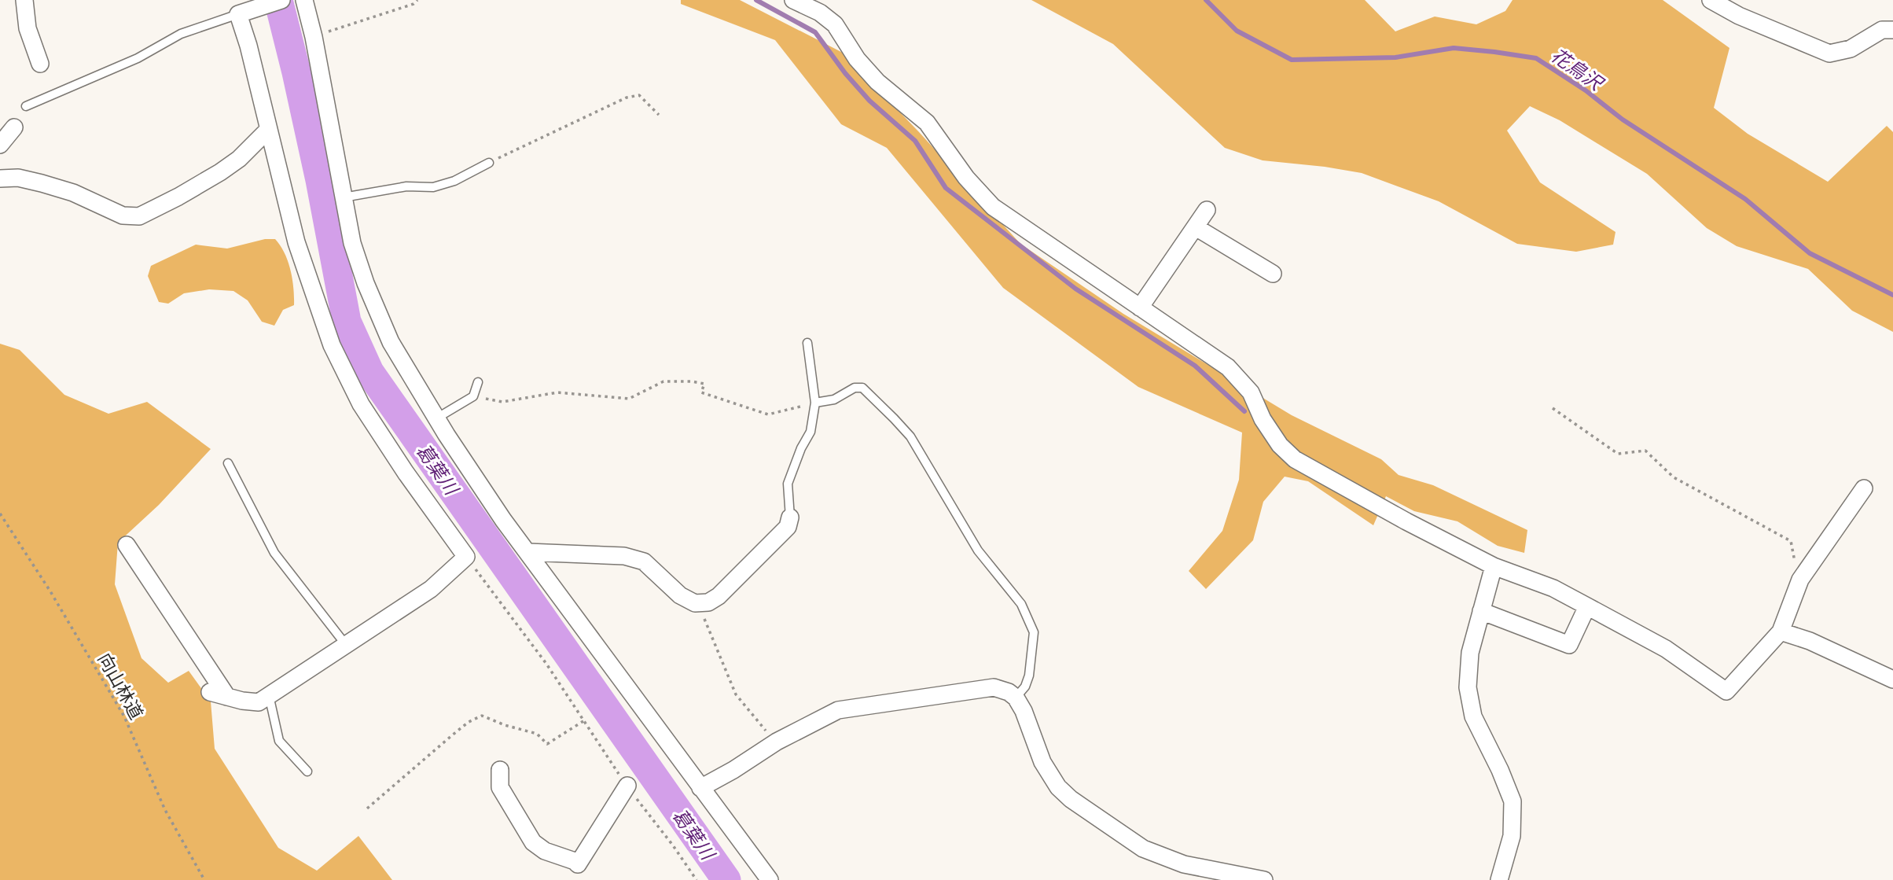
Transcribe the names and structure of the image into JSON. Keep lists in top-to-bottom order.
{
  "streets": {
    "path": ["向山林道"]
  },
  "water": ["花鳥沢", "葛葉川"]
}
